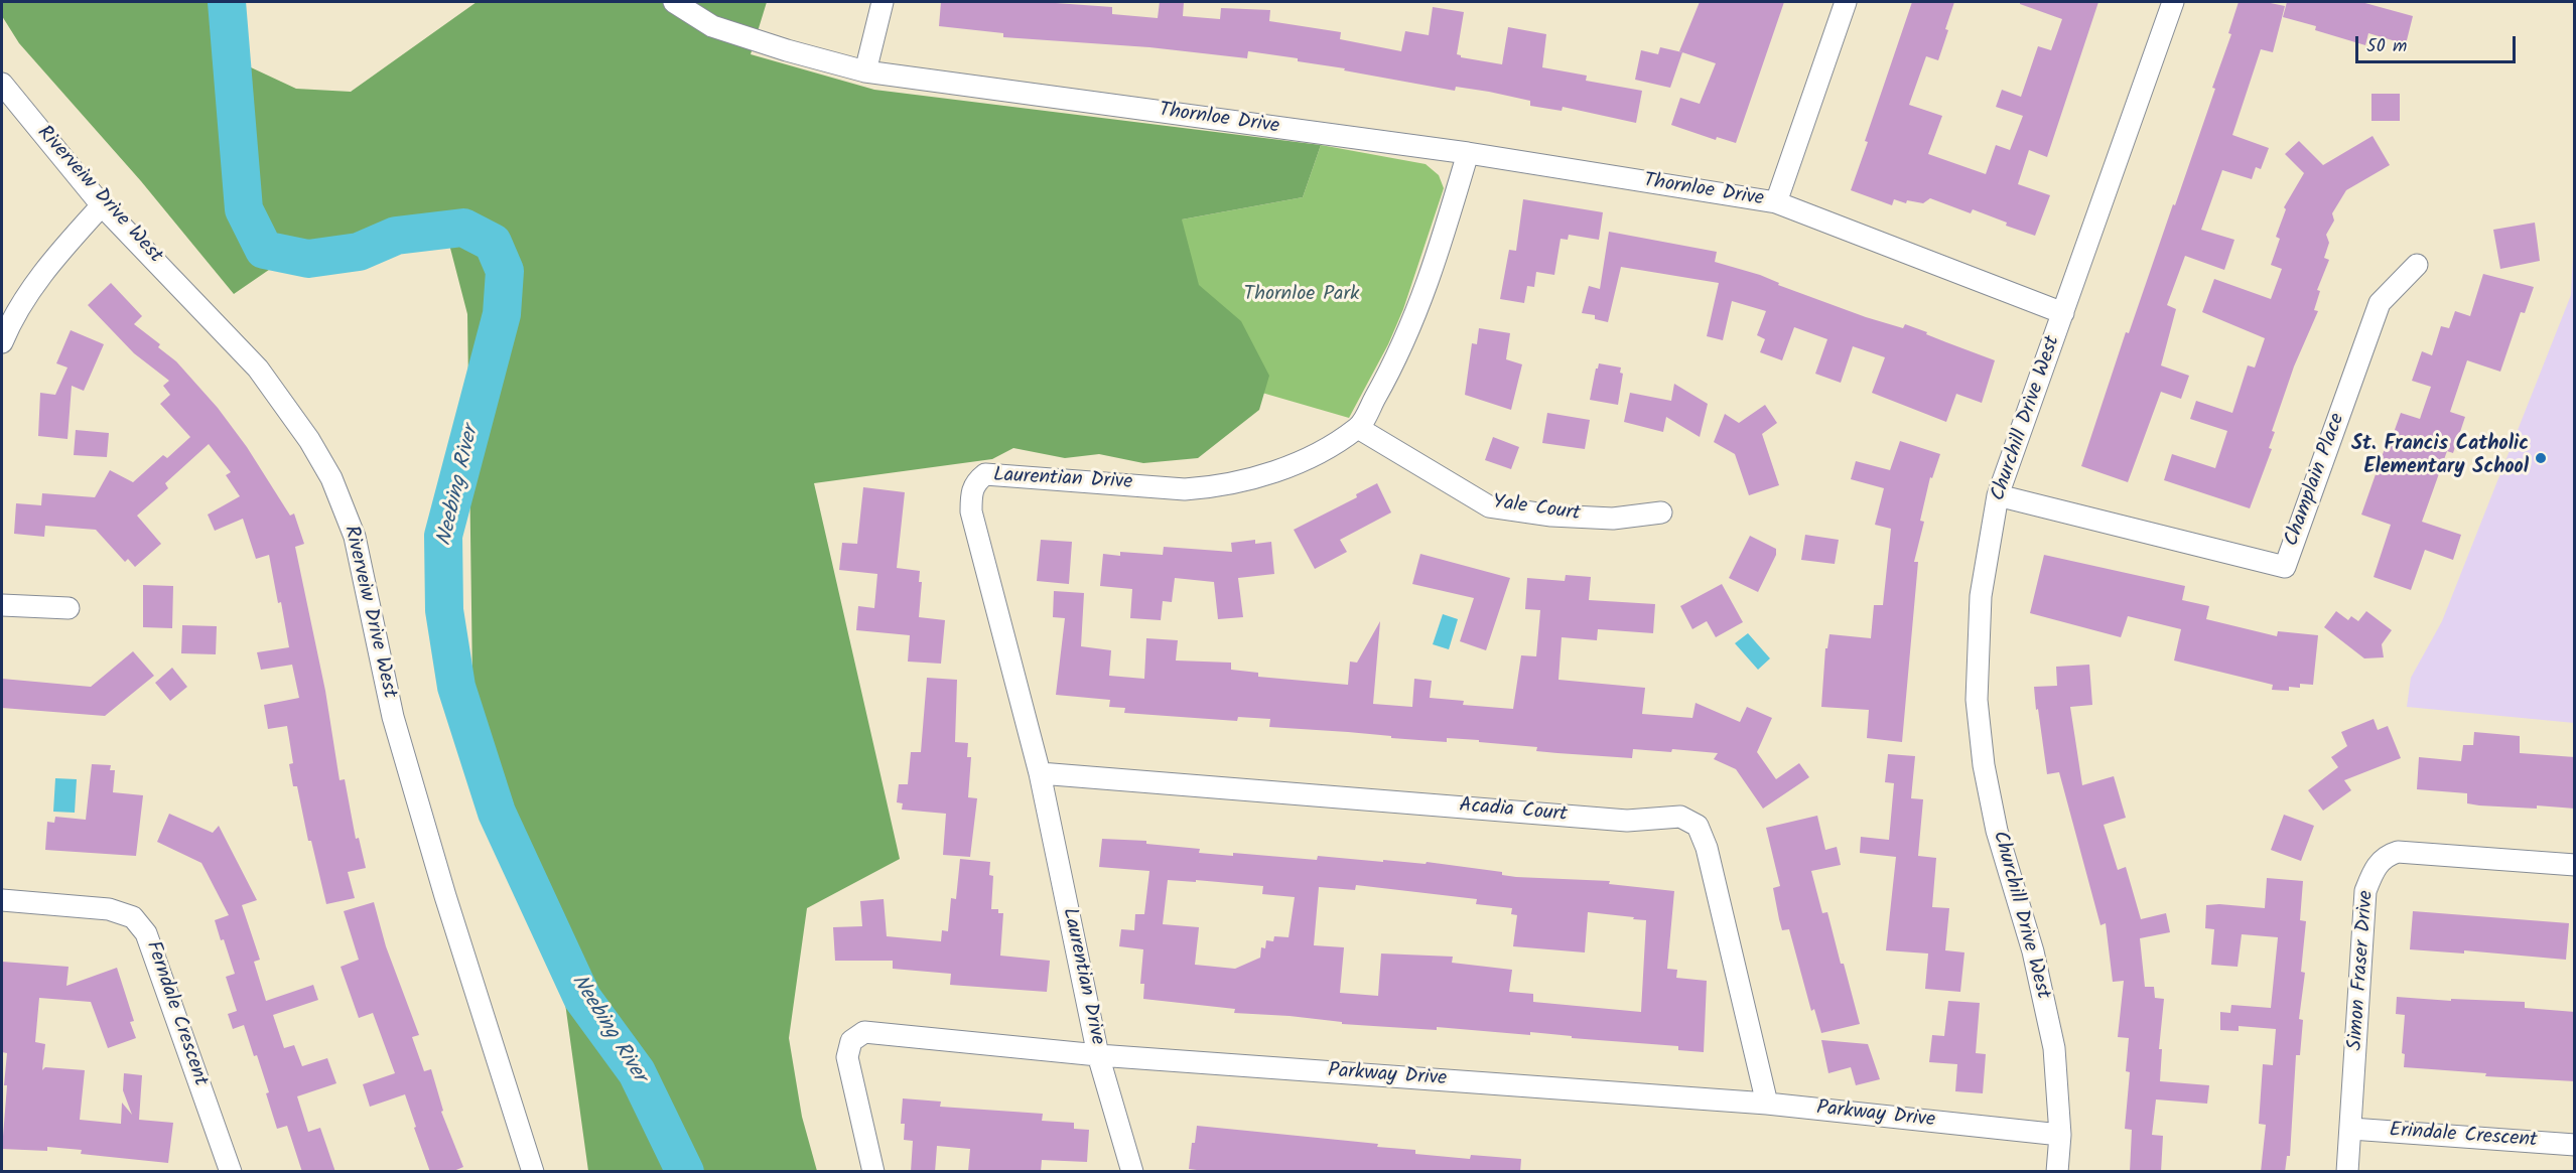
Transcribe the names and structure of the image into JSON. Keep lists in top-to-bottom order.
{
  "streets": {
    "street": [
      "Thornloe Drive",
      "Riverveiw Drive West",
      "Churchill Drive West",
      "Laurentian Drive",
      "Champlain Place",
      "Yale Court",
      "Acadia Court",
      "Simon Fraser Drive",
      "Ferndale Crescent",
      "Parkway Drive",
      "Erindale Crescent"
    ]
  },
  "crossings": [
    ["Thornloe Drive", "Churchill Drive West"],
    ["Thornloe Drive", "Laurentian Drive"],
    ["Churchill Drive West", "Champlain Place"],
    ["Churchill Drive West", "Parkway Drive"],
    ["Laurentian Drive", "Yale Court"],
    ["Laurentian Drive", "Acadia Court"],
    ["Laurentian Drive", "Parkway Drive"],
    ["Acadia Court", "Parkway Drive"],
    ["Simon Fraser Drive", "Erindale Crescent"]
  ],
  "water": ["Neebing River"],
  "parks": ["Thornloe Park"],
  "places": ["St. Francis Catholic Elementary School"],
  "scale_bar": "50 m"
}
